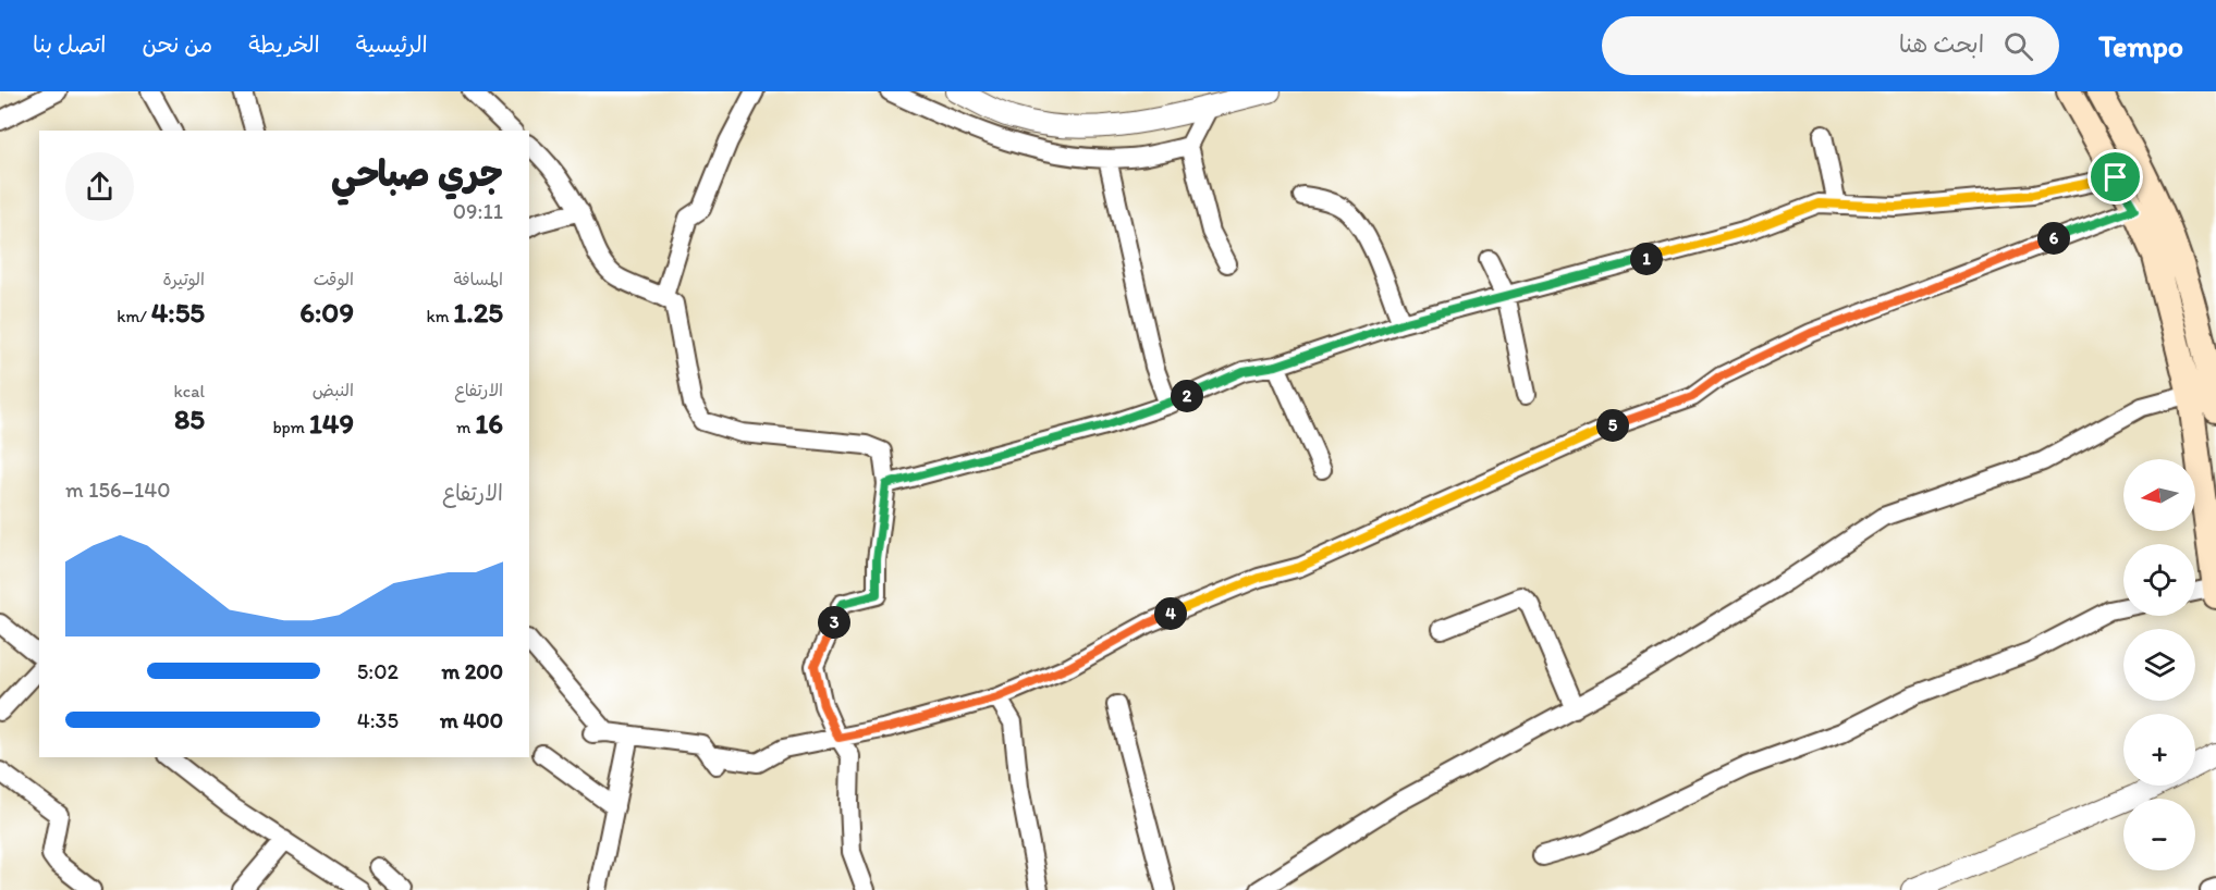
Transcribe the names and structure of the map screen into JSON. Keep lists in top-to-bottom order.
{
  "north": "left",
  "page": {
    "header": "Tempo",
    "search": "ابحث هنا",
    "nav": [
      "الرئيسية",
      "الخريطة",
      "من نحن",
      "اتصل بنا"
    ],
    "heading": ["جري صباحي", "09:11"],
    "pins": [
      "6",
      "1",
      "2",
      "5",
      "4",
      "3"
    ],
    "stats": [
      ["المسافة", "1.25 km"],
      ["الوقت", "6:09"],
      ["الوتيرة", "4:55 /km"],
      ["الارتفاع", "16 m"],
      ["النبض", "149 bpm"],
      ["kcal", "85"]
    ],
    "map_buttons": ["+", "−"],
    "chart": ["الارتفاع", "140–156 m"],
    "list": [
      {
        "name": "200 m",
        "note": "5:02"
      },
      {
        "name": "400 m",
        "note": "4:35"
      }
    ]
  }
}
